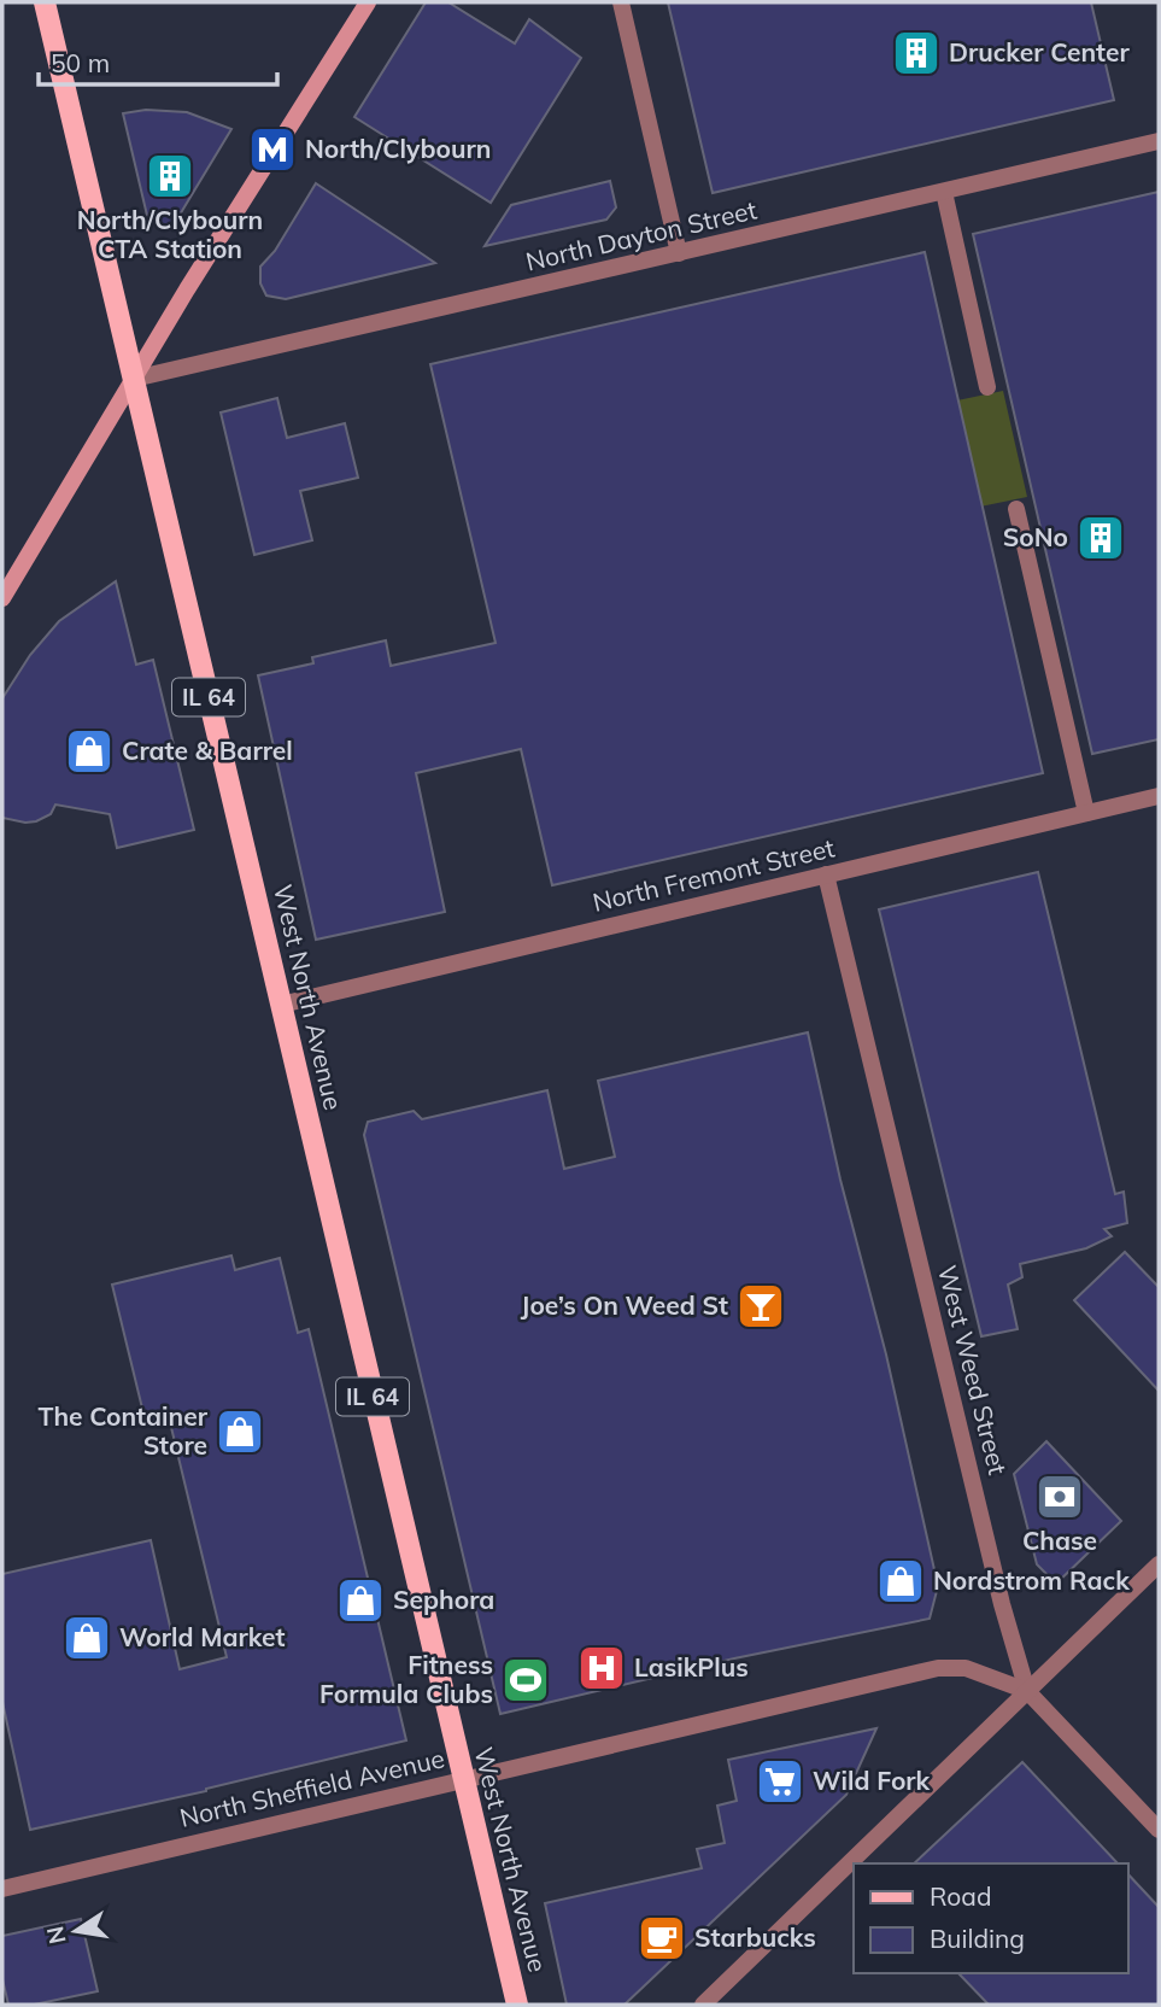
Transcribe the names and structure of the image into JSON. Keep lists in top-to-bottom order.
{
  "streets": {
    "main road": ["IL 64", "West North Avenue"],
    "street": [
      "North Dayton Street",
      "North Fremont Street",
      "West Weed Street",
      "North Sheffield Avenue"
    ]
  },
  "crossings": [
    ["North Dayton Street", "West North Avenue"],
    ["North Fremont Street", "West North Avenue"],
    ["North Fremont Street", "West Weed Street"],
    ["West North Avenue", "North Sheffield Avenue"],
    ["West Weed Street", "North Sheffield Avenue"]
  ],
  "places": {
    "building": ["Drucker Center", "North/Clybourn CTA Station", "SoNo"],
    "metro station": ["North/Clybourn"],
    "shop": [
      "Crate & Barrel",
      "The Container Store",
      "Nordstrom Rack",
      "Sephora",
      "World Market"
    ],
    "bar": ["Joe’s On Weed St"],
    "bank": ["Chase"],
    "hospital": ["LasikPlus"],
    "sports": ["Fitness Formula Clubs"],
    "supermarket": ["Wild Fork"],
    "cafe": ["Starbucks"]
  },
  "legend": ["Road", "Building"],
  "scale_bar": "50 m",
  "north": "left"
}
